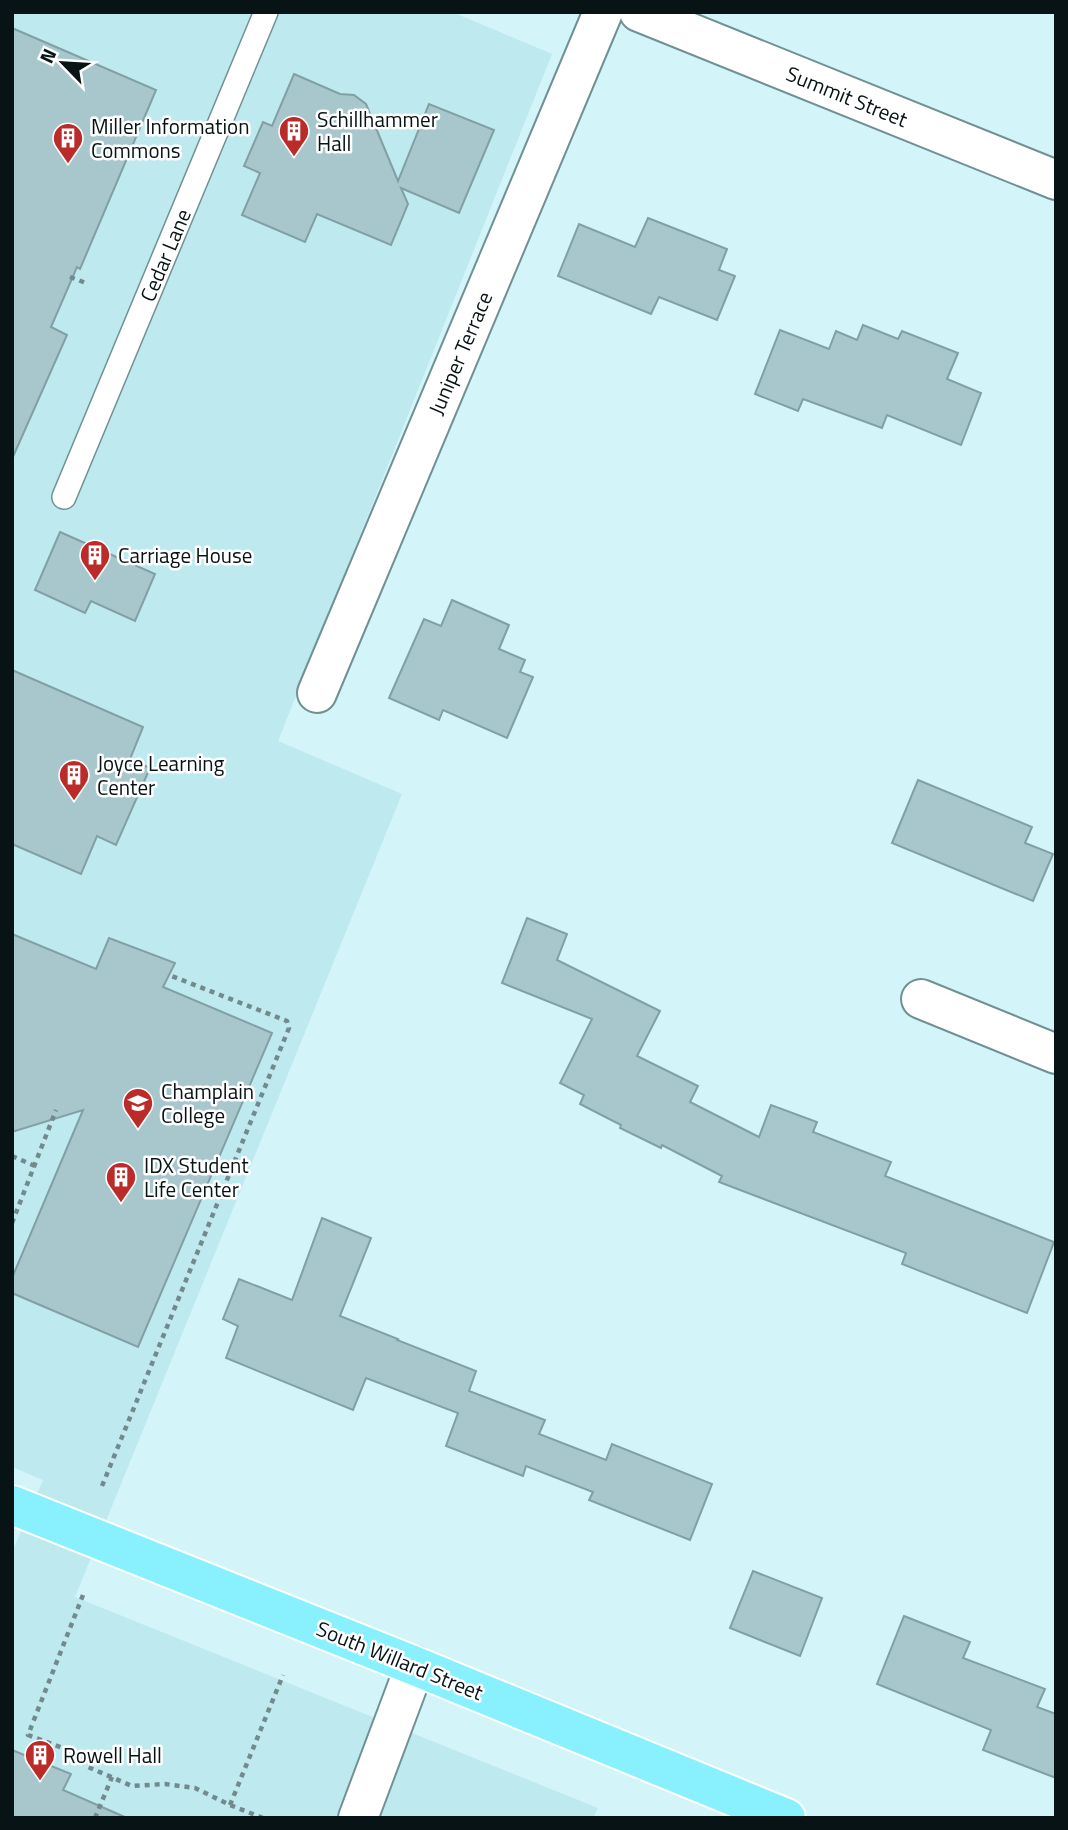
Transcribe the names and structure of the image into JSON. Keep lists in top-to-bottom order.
{
  "streets": {
    "main road": ["South Willard Street"],
    "street": ["Summit Street", "Juniper Terrace"],
    "lane": ["Cedar Lane"]
  },
  "places": {
    "building": [
      "Schillhammer Hall",
      "Miller Information Commons",
      "Carriage House",
      "Joyce Learning Center",
      "IDX Student Life Center",
      "Rowell Hall"
    ],
    "school or university": ["Champlain College"]
  },
  "north": "top left"
}
